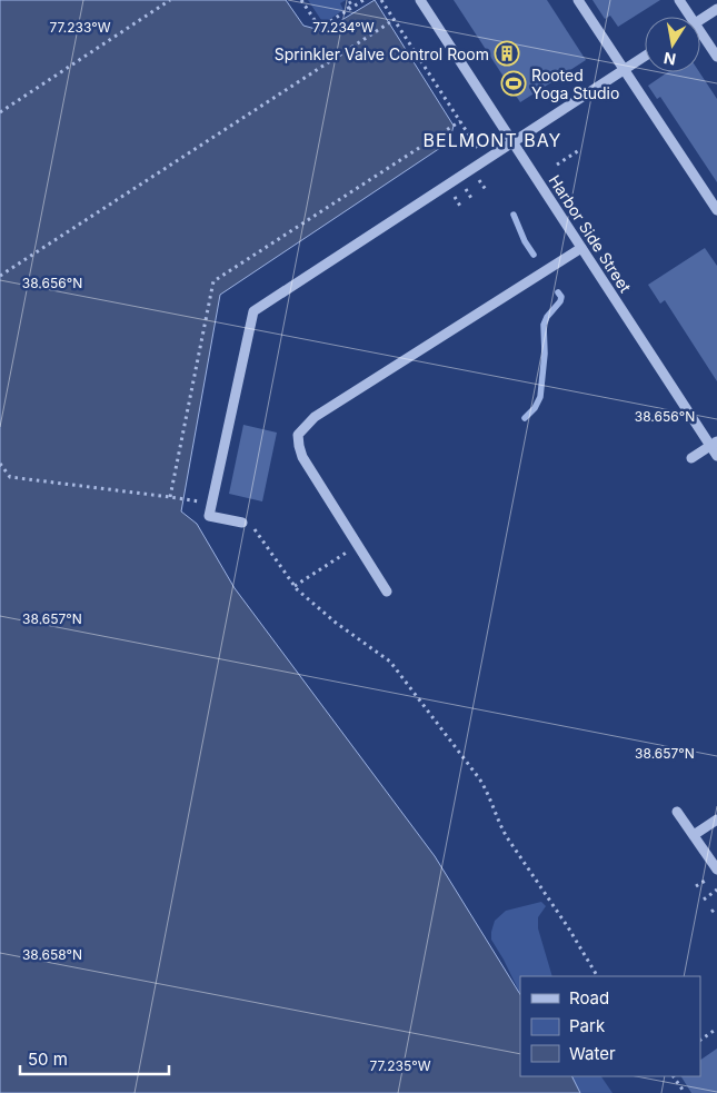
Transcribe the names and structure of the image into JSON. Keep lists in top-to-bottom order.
{
  "streets": {
    "street": ["Harbor Side Street"]
  },
  "districts": ["BELMONT BAY"],
  "places": {
    "building": ["Sprinkler Valve Control Room"],
    "sports": ["Rooted Yoga Studio"]
  },
  "legend": ["Road", "Park", "Water"],
  "scale_bar": "50 m",
  "north": "bottom",
  "coordinates": [
    "77.233°W",
    "77.234°W",
    "38.656°N",
    "38.657°N",
    "38.658°N",
    "77.235°W"
  ]
}
